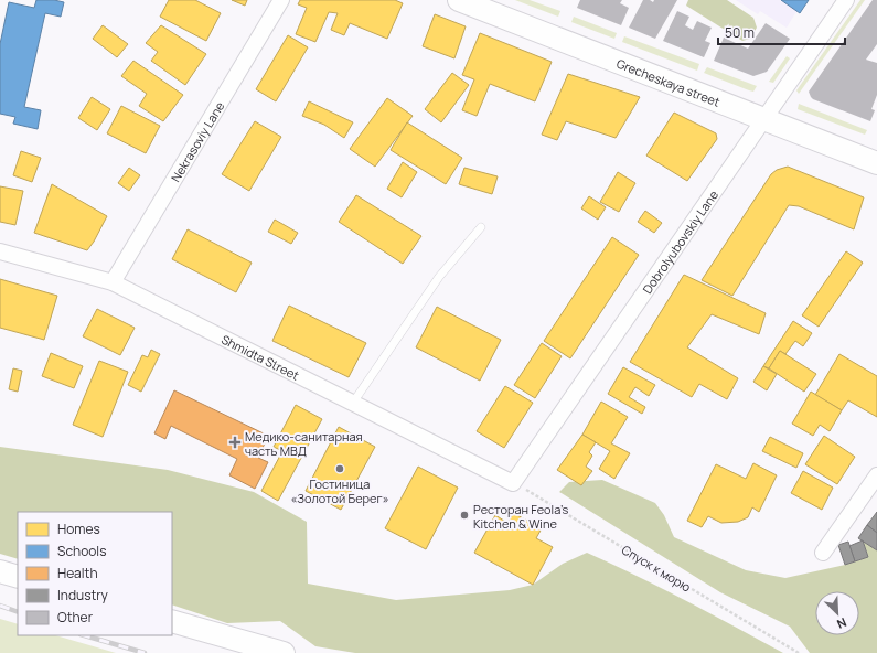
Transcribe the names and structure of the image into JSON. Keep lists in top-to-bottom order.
{
  "streets": {
    "main road": ["Grecheskaya street"],
    "street": ["Nekrasoviy Lane", "Dobrolyubovskiy Lane", "Shmidta Street"],
    "path": ["Спуск к морю"]
  },
  "crossings": [
    ["Grecheskaya street", "Dobrolyubovskiy Lane"],
    ["Nekrasoviy Lane", "Shmidta Street"],
    ["Dobrolyubovskiy Lane", "Shmidta Street"],
    ["Dobrolyubovskiy Lane", "Спуск к морю"],
    ["Shmidta Street", "Спуск к морю"]
  ],
  "places": {
    "health": ["Медико-санитарная часть МВД"],
    "other": ["Гостиница «Золотой Берег»", "Ресторан Feola’s Kitchen & Wine"]
  },
  "legend": [
    "Homes",
    "Schools",
    "Health",
    "Industry",
    "Other"
  ],
  "scale_bar": "50 m",
  "north": "bottom right"
}
